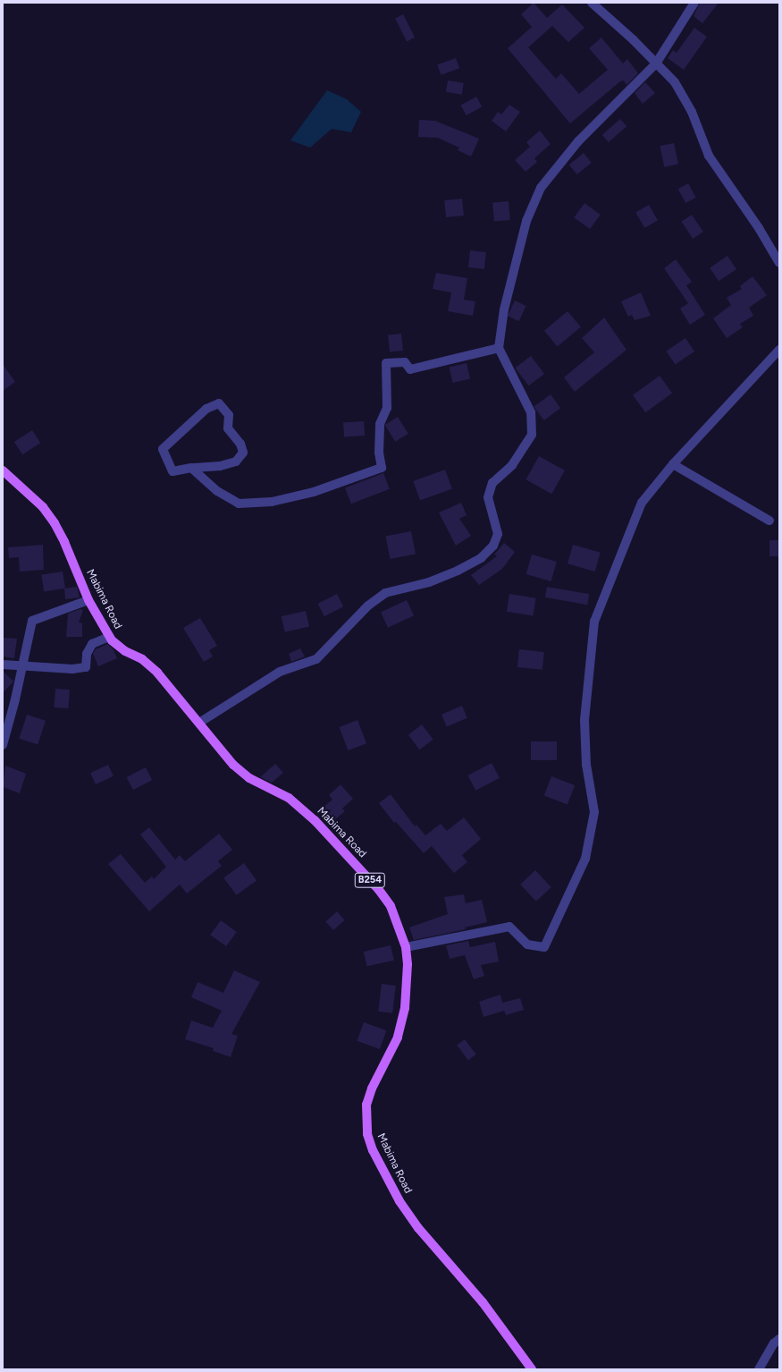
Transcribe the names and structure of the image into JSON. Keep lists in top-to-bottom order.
{
  "streets": {
    "main road": ["Mabima Road", "B254"]
  }
}
